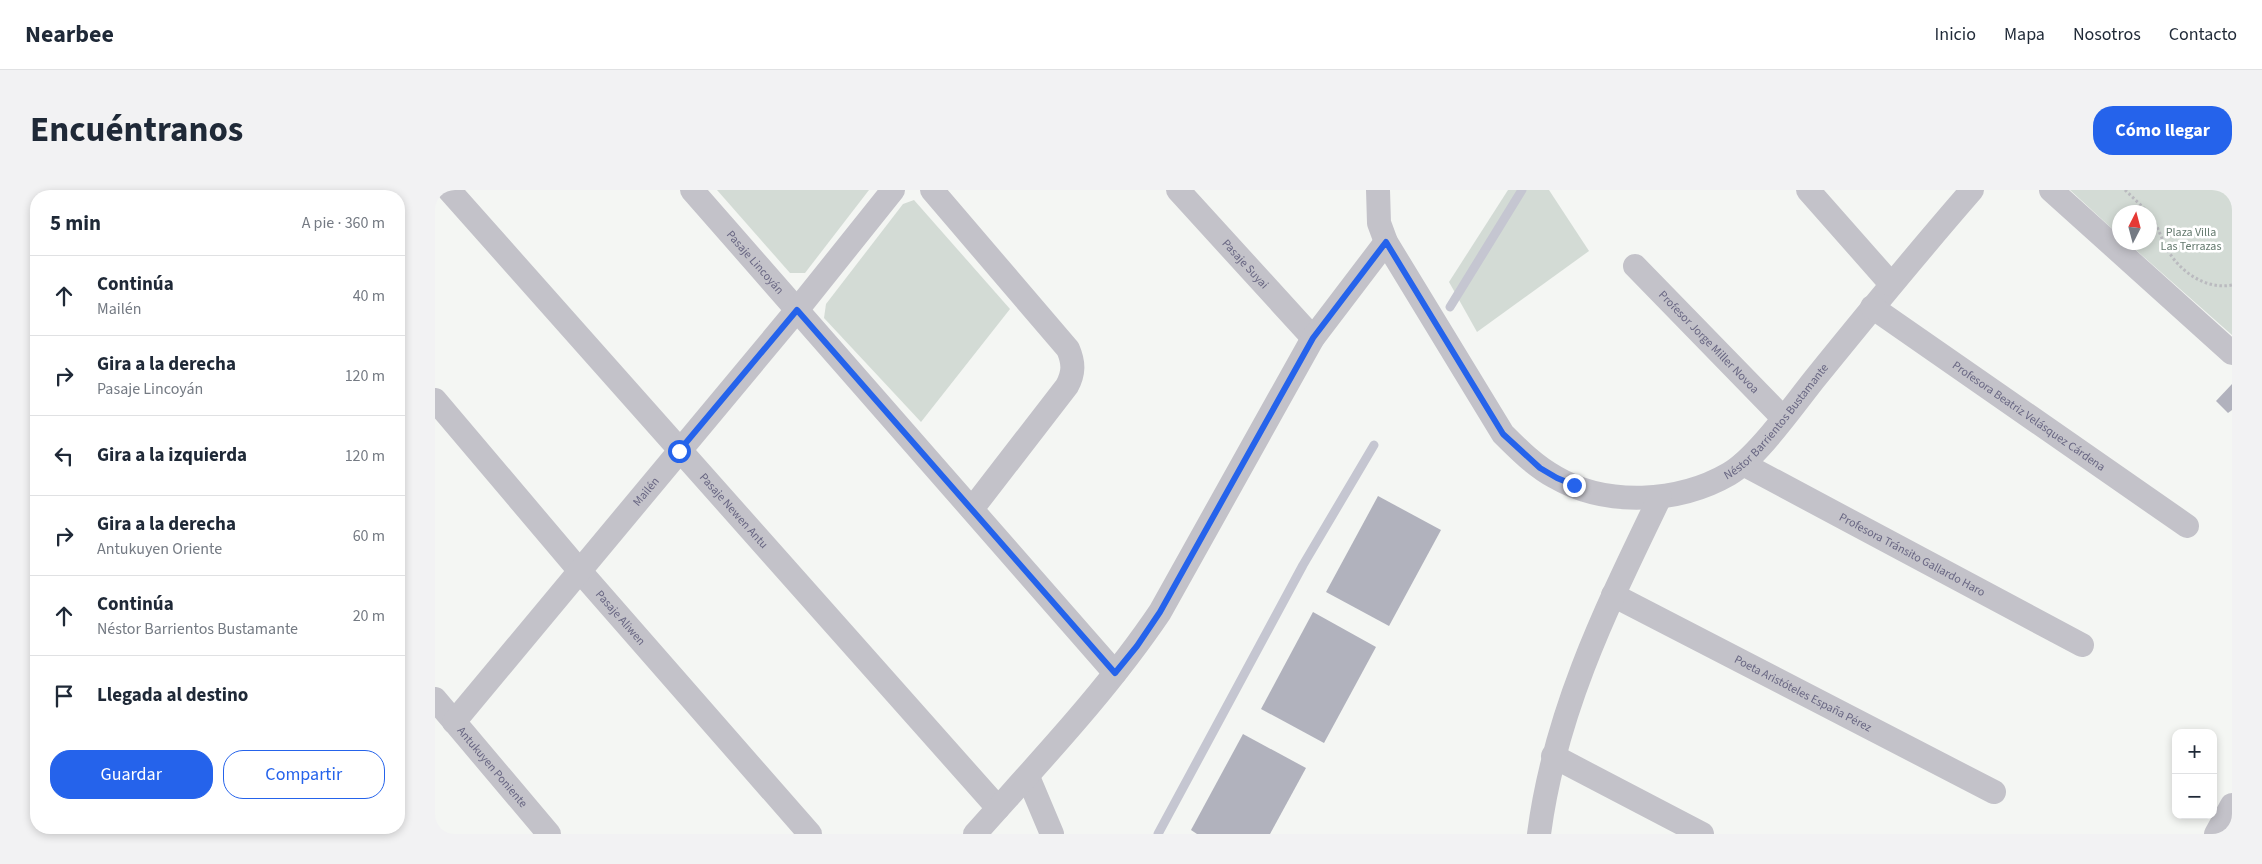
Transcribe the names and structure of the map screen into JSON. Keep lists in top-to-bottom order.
{
  "streets": {
    "street": [
      "Pasaje Lincoyán",
      "Pasaje Suyai",
      "Profesor Jorge Miller Novoa",
      "Profesora Beatriz Velásquez Cárdena",
      "Néstor Barrientos Bustamante",
      "Mailén",
      "Pasaje Newen Antu",
      "Profesora Tránsito Gallardo Haro",
      "Pasaje Aliwen",
      "Poeta Aristóteles España Pérez",
      "Antukuyen Poniente"
    ]
  },
  "crossings": [
    ["Pasaje Lincoyán", "Mailén"],
    ["Profesor Jorge Miller Novoa", "Néstor Barrientos Bustamante"],
    ["Profesora Beatriz Velásquez Cárdena", "Néstor Barrientos Bustamante"],
    ["Néstor Barrientos Bustamante", "Profesora Tránsito Gallardo Haro"],
    ["Mailén", "Pasaje Newen Antu"],
    ["Mailén", "Pasaje Aliwen"],
    ["Mailén", "Antukuyen Poniente"]
  ],
  "parks": ["Plaza Villa Las Terrazas"],
  "north": "top",
  "page": {
    "header": "Nearbee",
    "nav": [
      "Inicio",
      "Mapa",
      "Nosotros",
      "Contacto"
    ],
    "title": "Encuéntranos",
    "buttons": [
      "Cómo llegar",
      ["Guardar", "Compartir"]
    ],
    "heading": ["5 min", "A pie · 360 m"],
    "list": [
      ["Continúa", "Mailén", "40 m"],
      ["Gira a la derecha", "Pasaje Lincoyán", "120 m"],
      ["Gira a la izquierda", "120 m"],
      ["Gira a la derecha", "Antukuyen Oriente", "60 m"],
      ["Continúa", "Néstor Barrientos Bustamante", "20 m"],
      "Llegada al destino"
    ],
    "map_buttons": ["+", "−"]
  }
}
